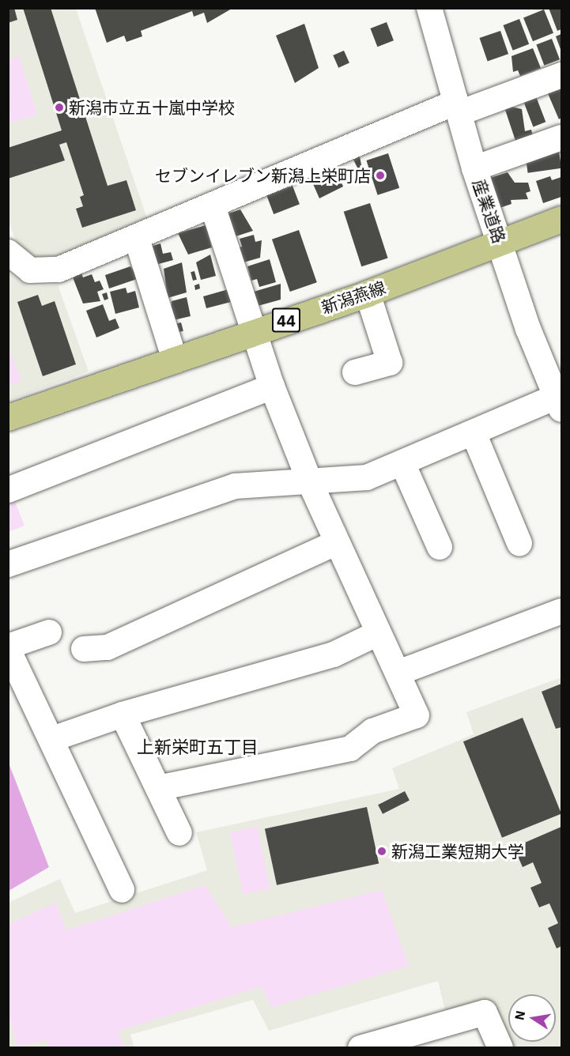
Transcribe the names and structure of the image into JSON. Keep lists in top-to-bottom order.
{
  "streets": {
    "main road": ["新潟燕線", "44"],
    "street": ["産業道路"]
  },
  "crossings": [
    ["産業道路", "新潟燕線"]
  ],
  "districts": ["上新栄町五丁目"],
  "places": ["新潟市立五十嵐中学校", "セブンイレブン新潟上栄町店", "新潟工業短期大学"],
  "north": "left"
}
